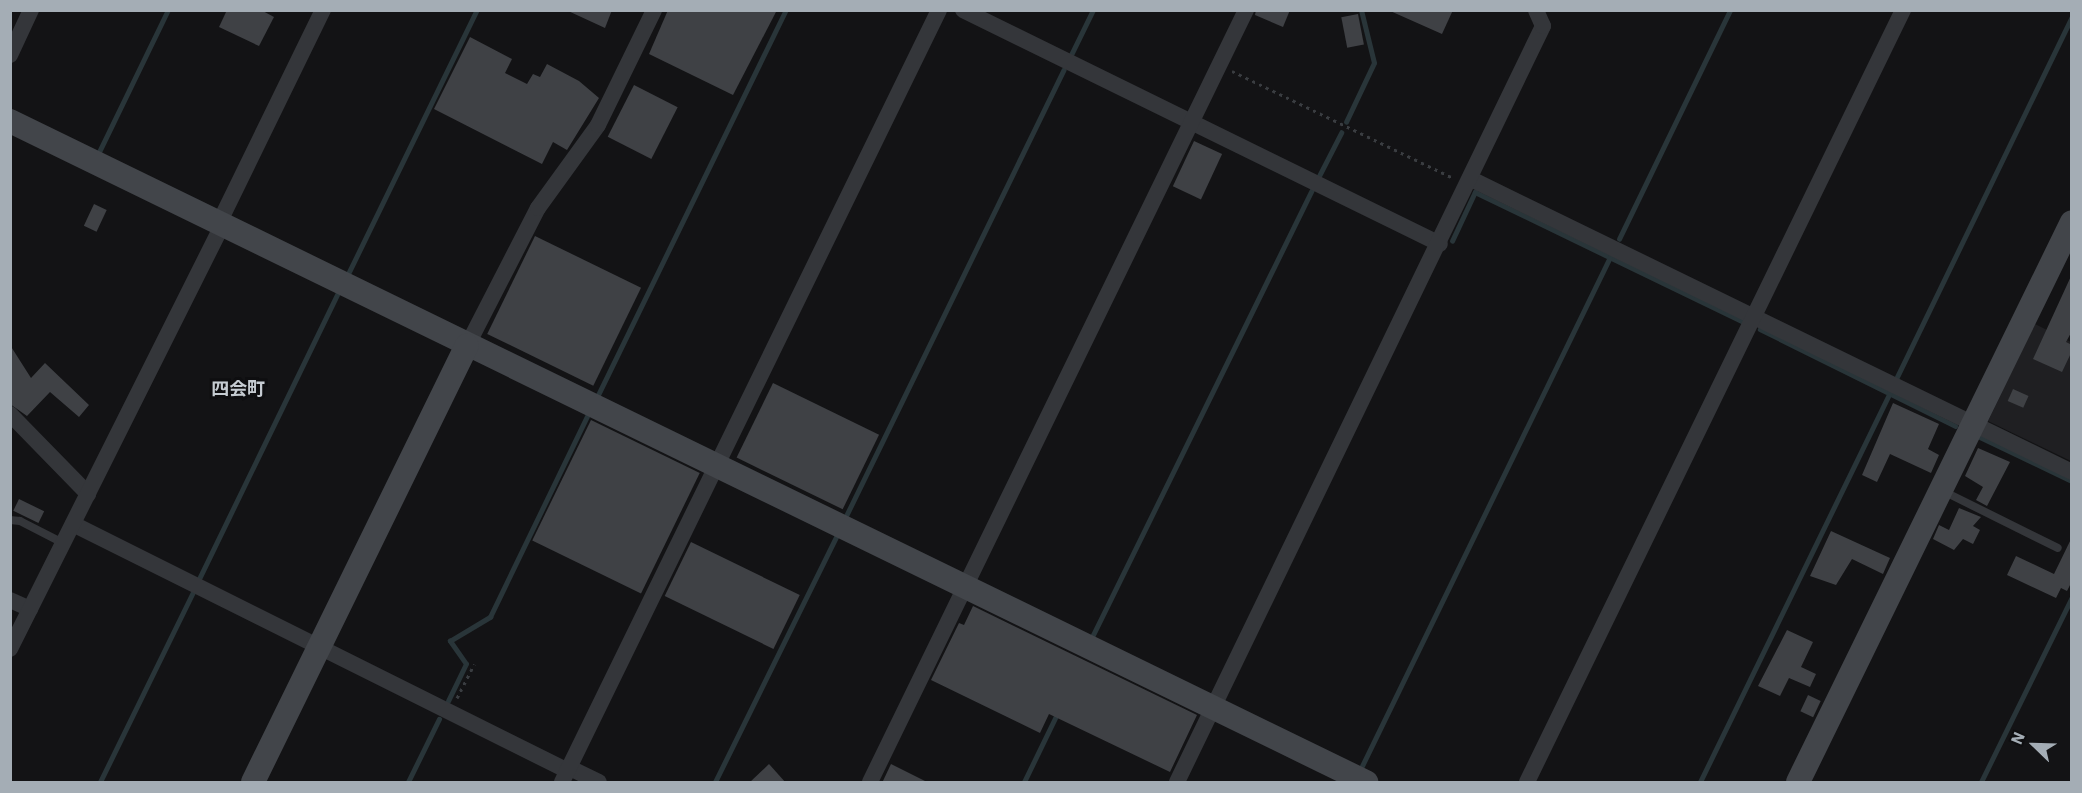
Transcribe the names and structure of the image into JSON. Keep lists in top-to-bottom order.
{
  "districts": ["四会町"],
  "north": "top left"
}
